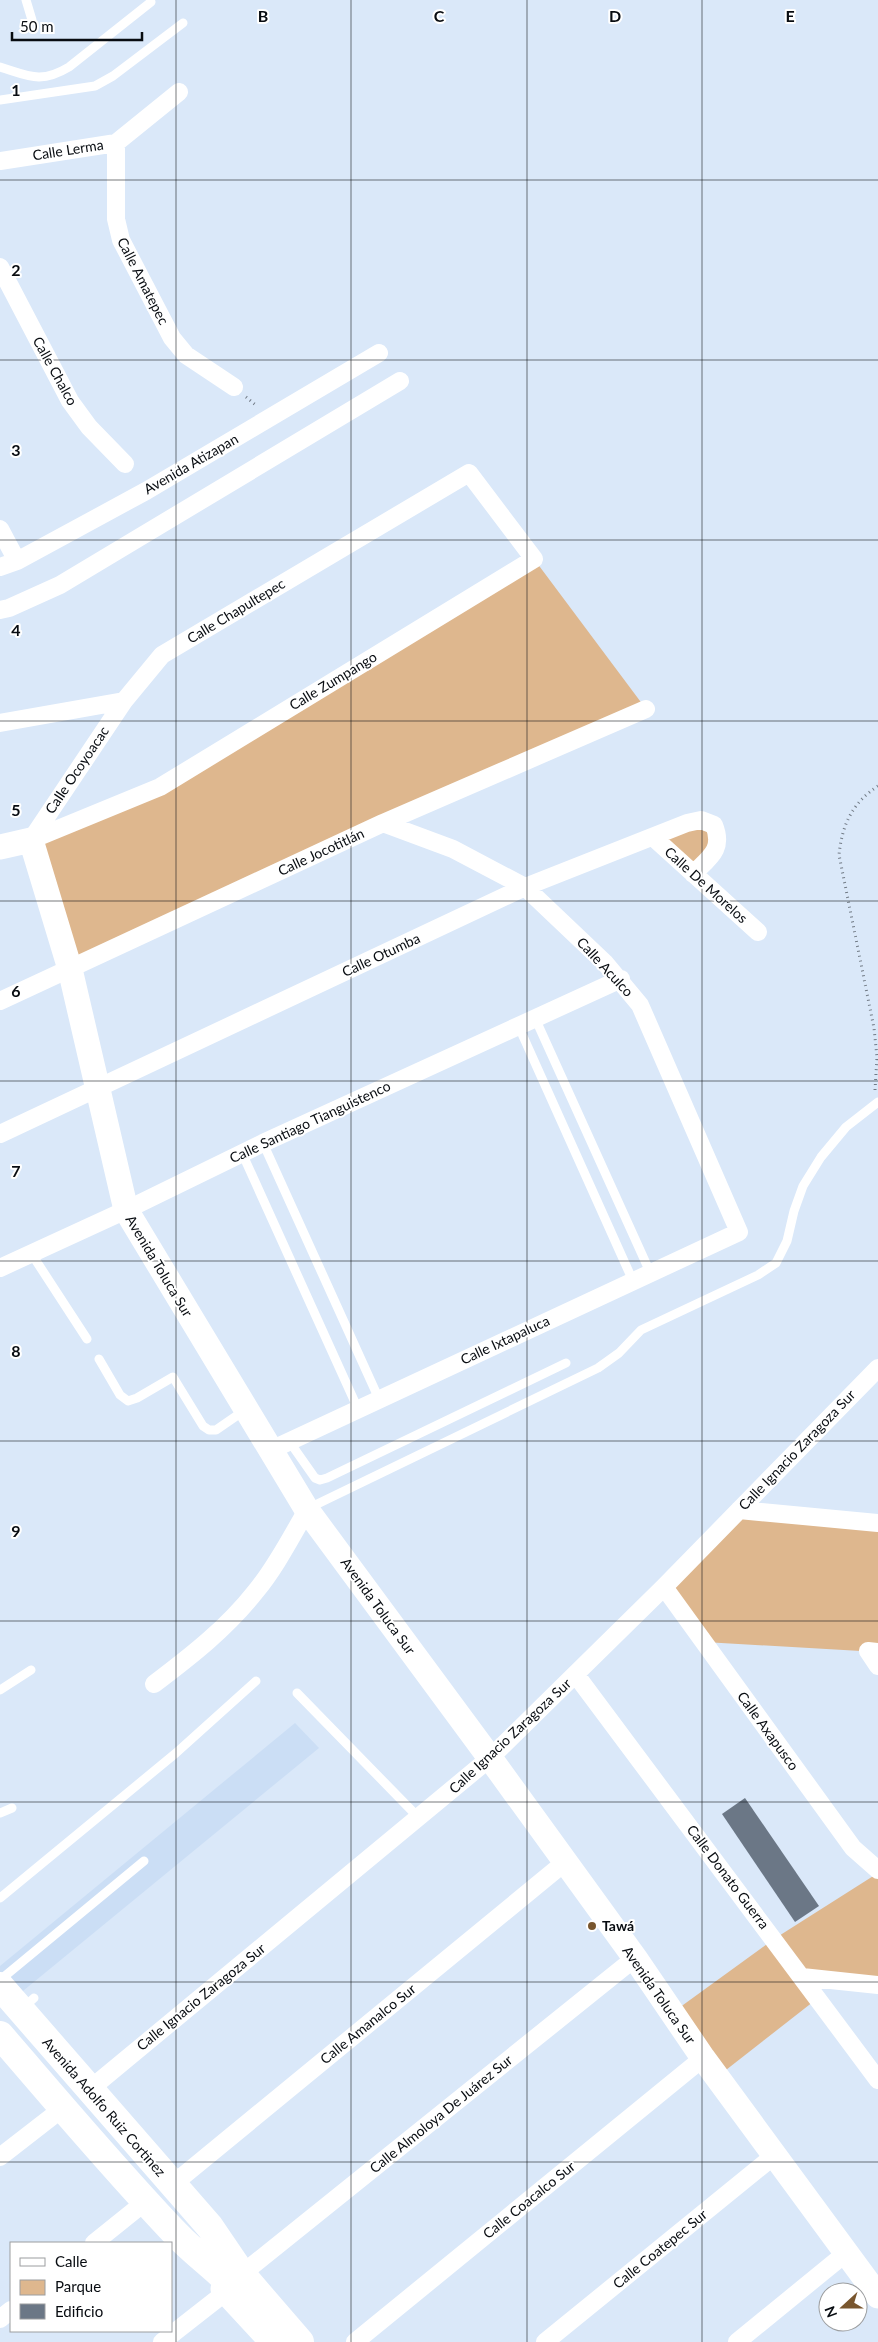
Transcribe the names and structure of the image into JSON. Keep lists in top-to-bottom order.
{
  "streets": {
    "main road": ["Avenida Adolfo Ruiz Cortinez"],
    "street": [
      "Calle Lerma",
      "Calle Amatepec",
      "Calle Chalco",
      "Avenida Atizapan",
      "Calle Chapultepec",
      "Calle Zumpango",
      "Calle Ocoyoacac",
      "Calle Jocotitlán",
      "Calle De Morelos",
      "Calle Otumba",
      "Calle Aculco",
      "Calle Santiago Tianguistenco",
      "Avenida Toluca Sur",
      "Calle Ixtapaluca",
      "Calle Ignacio Zaragoza Sur",
      "Calle Axapusco",
      "Calle Donato Guerra",
      "Calle Amanalco Sur",
      "Calle Almoloya De Juárez Sur",
      "Calle Coacalco Sur",
      "Calle Coatepec Sur"
    ]
  },
  "crossings": [
    ["Calle Lerma", "Calle Amatepec"],
    ["Calle Chapultepec", "Calle Zumpango"],
    ["Calle Chapultepec", "Calle Ocoyoacac"],
    ["Calle Zumpango", "Calle Ocoyoacac"],
    ["Calle Zumpango", "Avenida Toluca Sur"],
    ["Calle Ocoyoacac", "Avenida Toluca Sur"],
    ["Calle Jocotitlán", "Calle Aculco"],
    ["Calle Jocotitlán", "Avenida Toluca Sur"],
    ["Calle De Morelos", "Calle Otumba"],
    ["Calle Otumba", "Calle Aculco"],
    ["Calle Otumba", "Avenida Toluca Sur"],
    ["Calle Aculco", "Calle Santiago Tianguistenco"],
    ["Calle Aculco", "Calle Ixtapaluca"],
    ["Calle Santiago Tianguistenco", "Avenida Toluca Sur"],
    ["Avenida Toluca Sur", "Calle Ixtapaluca"],
    ["Avenida Toluca Sur", "Calle Ignacio Zaragoza Sur"],
    ["Avenida Toluca Sur", "Calle Amanalco Sur"],
    ["Avenida Toluca Sur", "Calle Almoloya De Juárez Sur"],
    ["Avenida Toluca Sur", "Calle Coacalco Sur"],
    ["Avenida Toluca Sur", "Calle Coatepec Sur"],
    ["Calle Ignacio Zaragoza Sur", "Calle Axapusco"],
    ["Calle Ignacio Zaragoza Sur", "Calle Donato Guerra"],
    ["Calle Ignacio Zaragoza Sur", "Avenida Adolfo Ruiz Cortinez"],
    ["Calle Amanalco Sur", "Avenida Adolfo Ruiz Cortinez"],
    ["Avenida Adolfo Ruiz Cortinez", "Calle Almoloya De Juárez Sur"]
  ],
  "places": ["Tawá"],
  "legend": ["Calle", "Parque", "Edificio"],
  "scale_bar": "50 m",
  "north": "left",
  "grid": {
    "columns": [
      "B",
      "C",
      "D",
      "E"
    ],
    "rows": [
      "1",
      "2",
      "3",
      "4",
      "5",
      "6",
      "7",
      "8",
      "9"
    ]
  }
}
